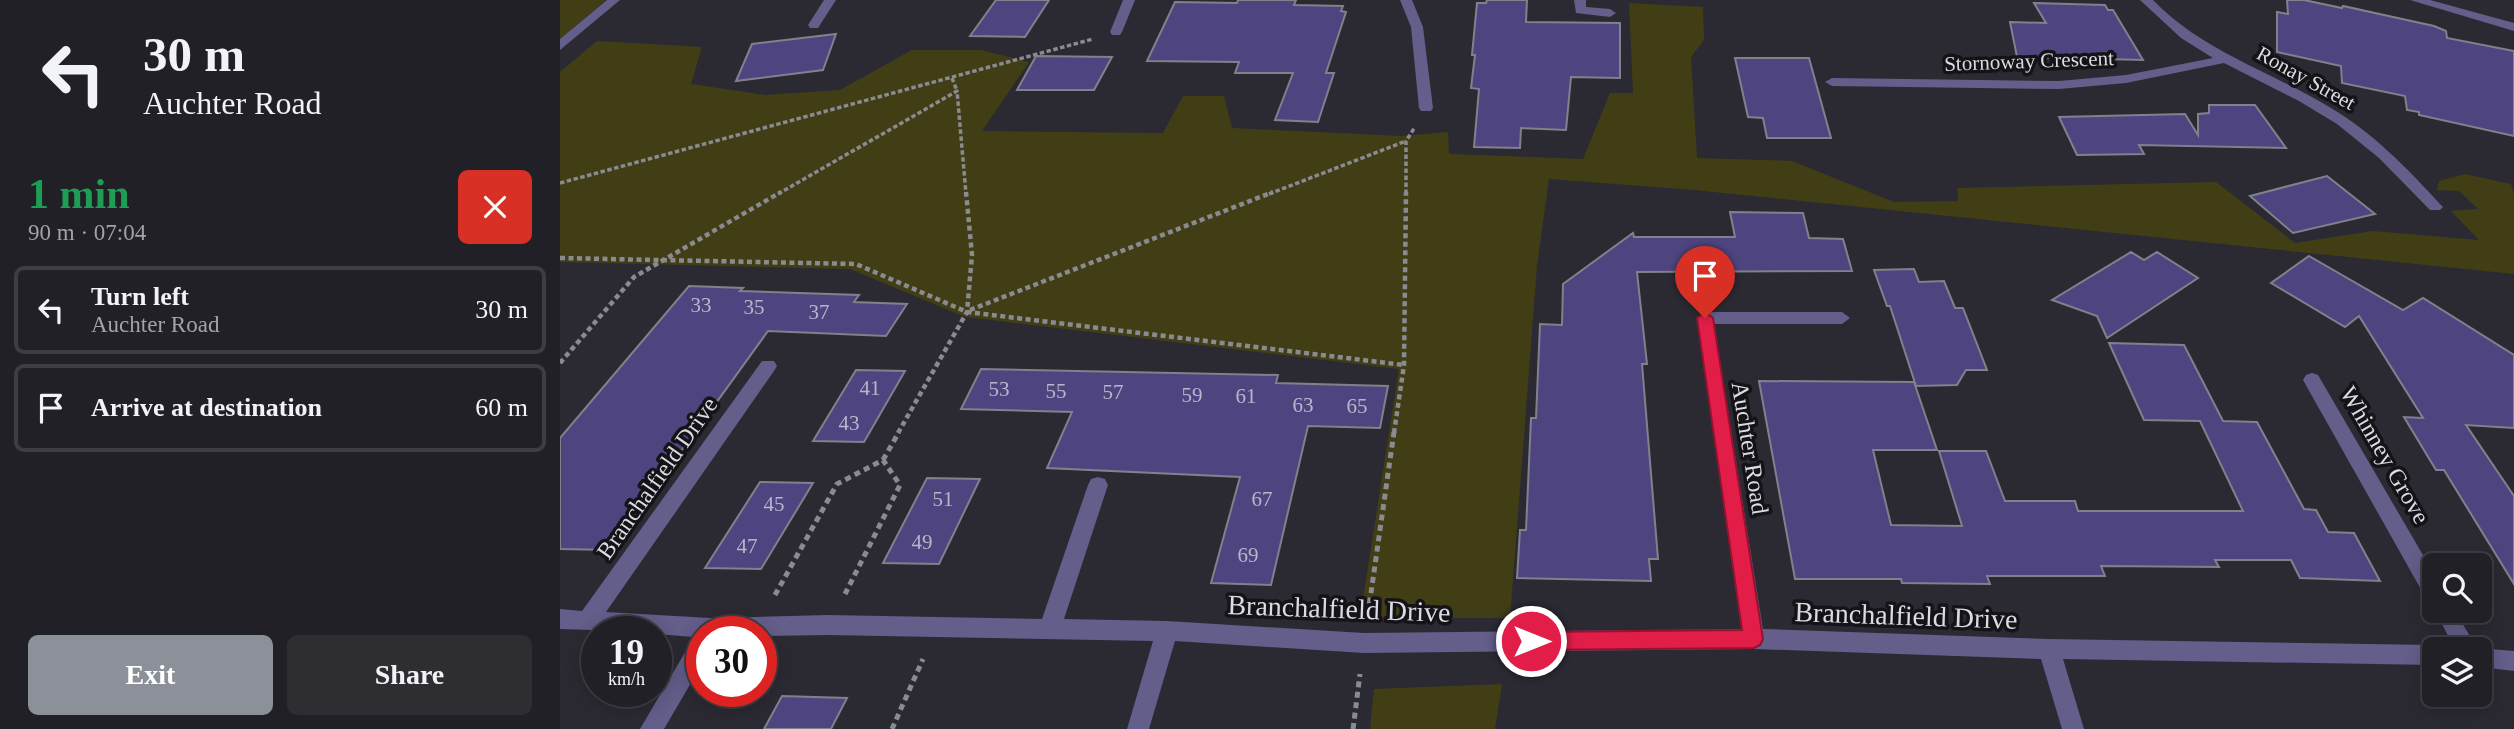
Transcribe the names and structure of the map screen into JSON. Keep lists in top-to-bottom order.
{
  "streets": {
    "street": [
      "Stornoway Crescent",
      "Ronay Street",
      "Auchter Road",
      "Whinney Grove",
      "Branchalfield Drive"
    ]
  },
  "crossings": [
    ["Stornoway Crescent", "Ronay Street"],
    ["Auchter Road", "Branchalfield Drive"]
  ],
  "house_numbers": [
    "33",
    "35",
    "37",
    "41",
    "53",
    "55",
    "57",
    "59",
    "61",
    "63",
    "65",
    "43",
    "51",
    "67",
    "45",
    "49",
    "47",
    "69"
  ],
  "page": {
    "turn": ["30 m", "Auchter Road"],
    "heading": ["1 min", "90 m · 07:04"],
    "list": [
      {
        "name": "Turn left",
        "note": "Auchter Road",
        "value": "30 m"
      },
      {
        "name": "Arrive at destination",
        "value": "60 m"
      }
    ],
    "speed": "19 km/h",
    "limit": "30",
    "buttons": ["Exit", "Share"]
  }
}
